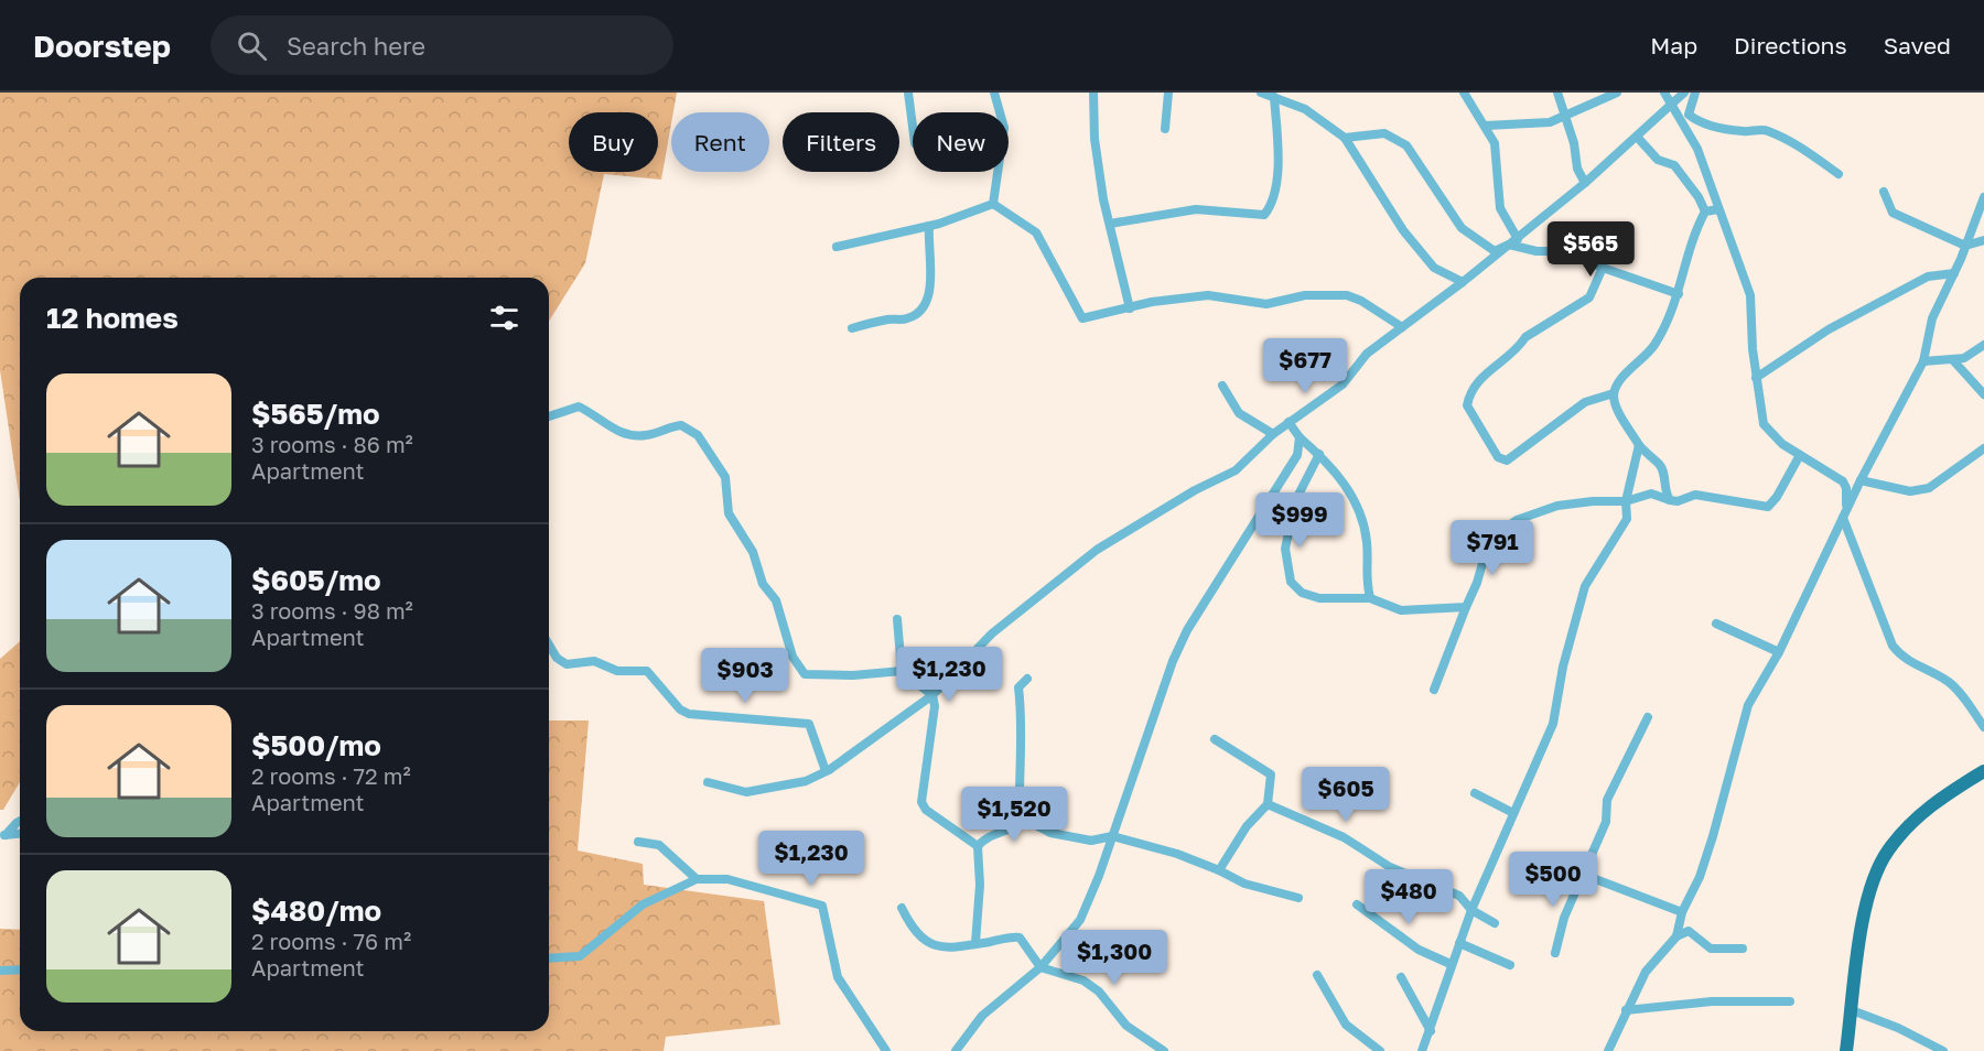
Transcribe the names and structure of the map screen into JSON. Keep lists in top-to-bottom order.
{
  "page": {
    "header": "Doorstep",
    "search": "Search here",
    "nav": ["Map", "Directions", "Saved"],
    "chip": [
      "Buy",
      "Rent",
      "Filters",
      "New"
    ],
    "price": [
      "$565",
      "$677",
      "$999",
      "$791",
      "$1,230",
      "$903",
      "$605",
      "$1,520",
      "$1,230",
      "$500",
      "$480",
      "$1,300"
    ],
    "heading": "12 homes",
    "list": [
      {
        "name": "$565/mo",
        "note": "3 rooms · 86 m² · Apartment"
      },
      {
        "name": "$605/mo",
        "note": "3 rooms · 98 m² · Apartment"
      },
      {
        "name": "$500/mo",
        "note": "2 rooms · 72 m² · Apartment"
      },
      {
        "name": "$480/mo",
        "note": "2 rooms · 76 m² · Apartment"
      }
    ]
  }
}
